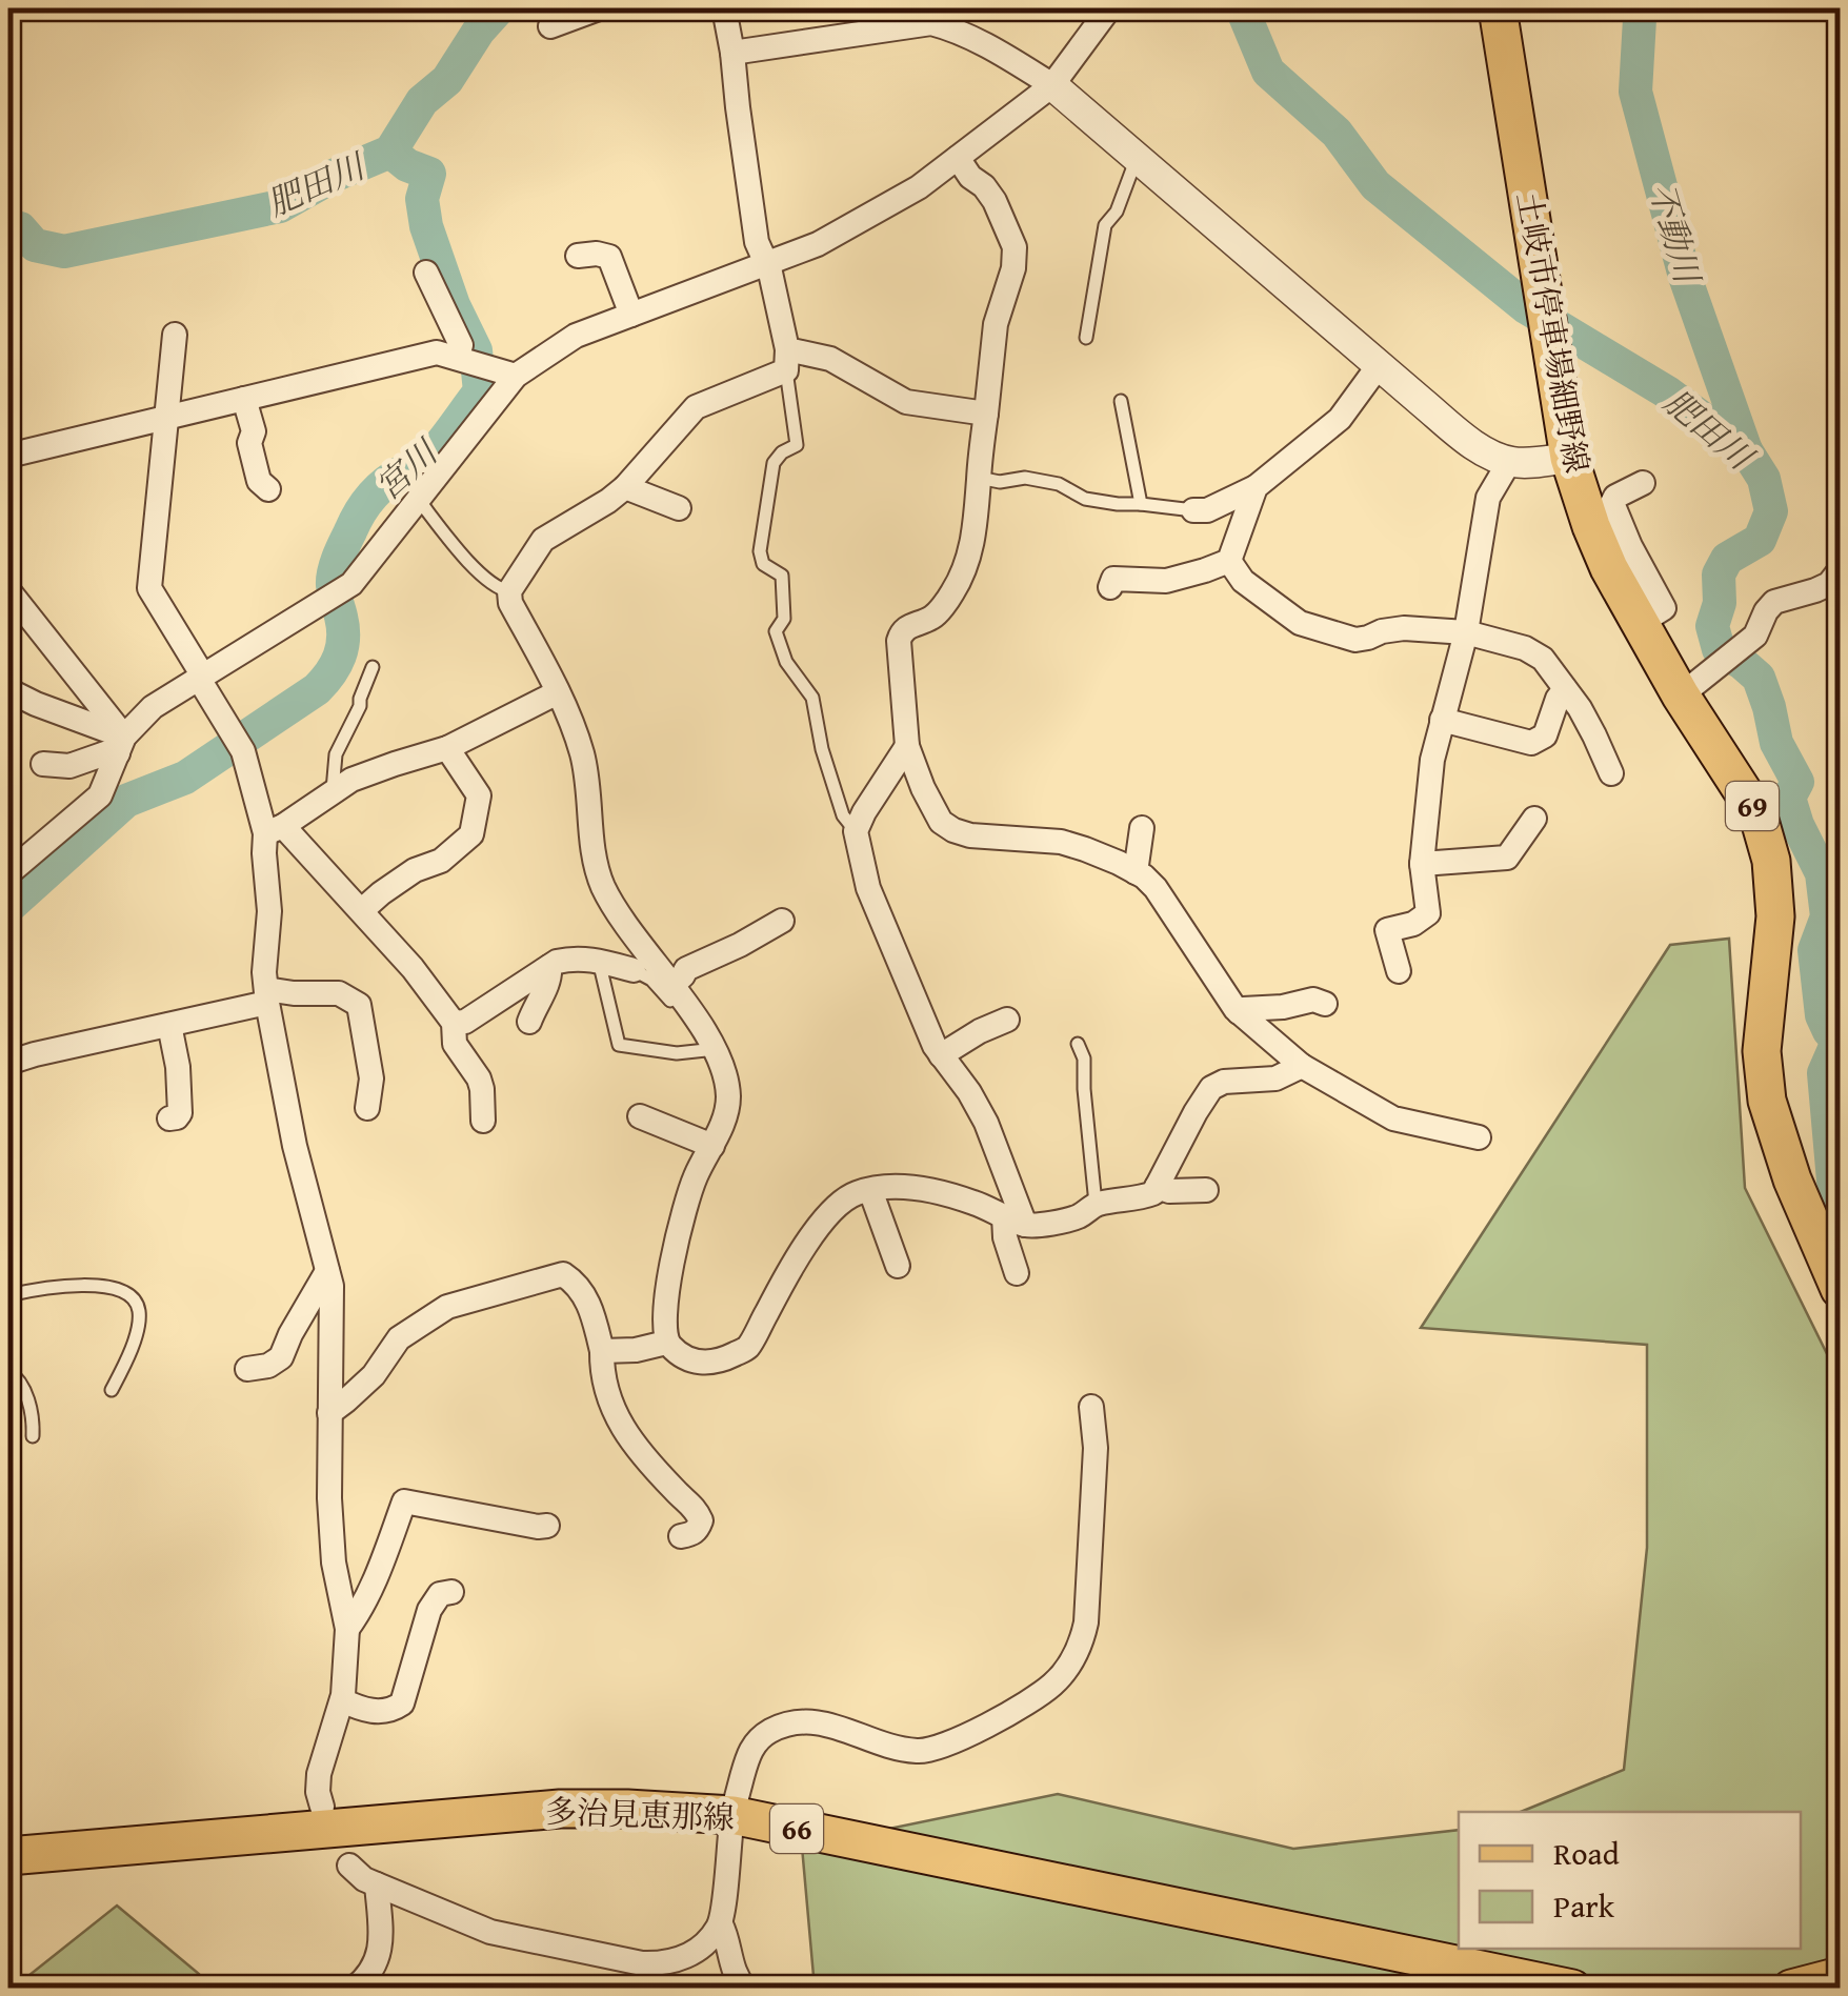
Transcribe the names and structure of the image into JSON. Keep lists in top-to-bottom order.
{
  "streets": {
    "main road": [
      "土岐市停車場細野線",
      "69",
      "多治見恵那線",
      "66"
    ]
  },
  "water": ["肥田川", "不動川", "宮川"],
  "legend": ["Road", "Park"]
}
